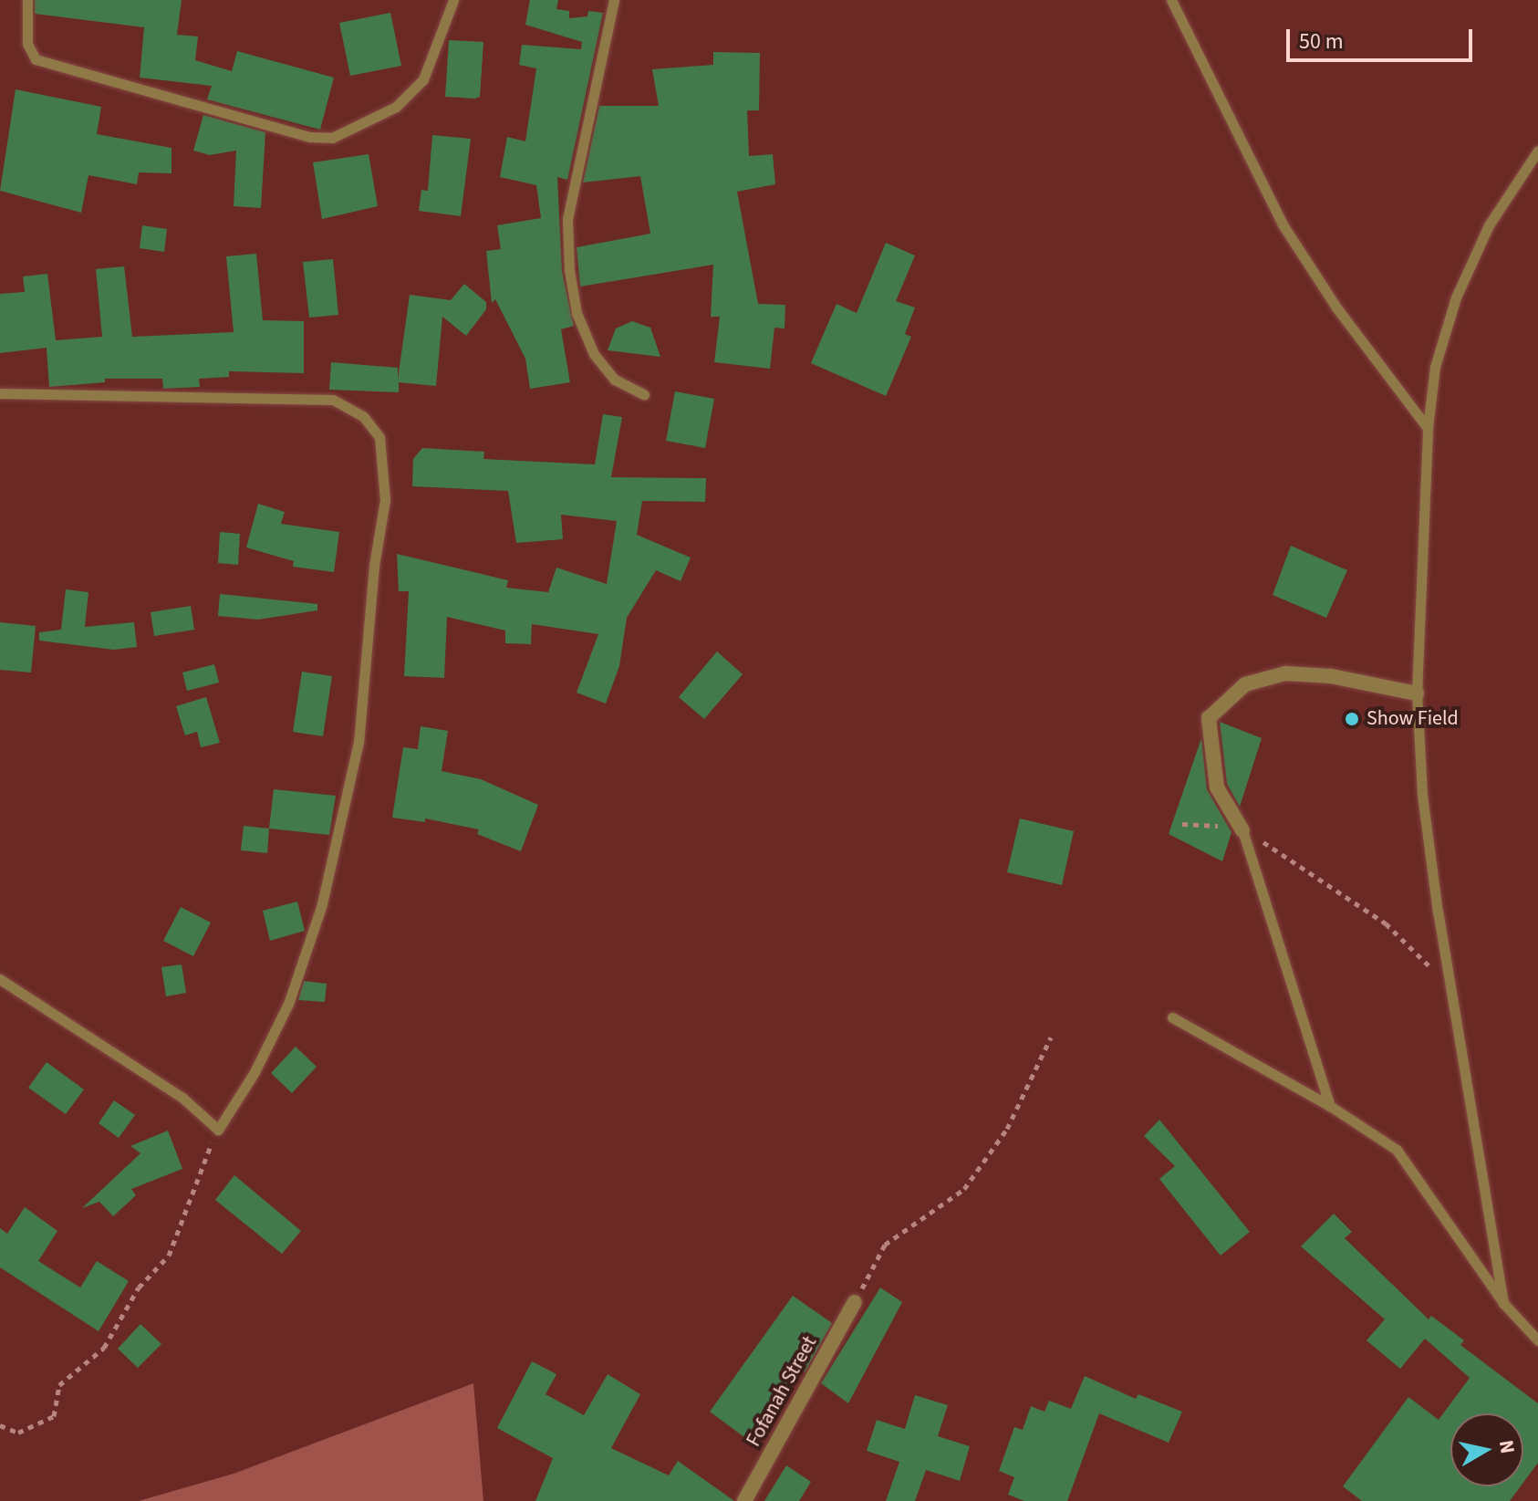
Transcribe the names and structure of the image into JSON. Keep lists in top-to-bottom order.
{
  "streets": {
    "street": ["Fofanah Street"]
  },
  "places": ["Show Field"],
  "scale_bar": "50 m",
  "north": "right"
}
